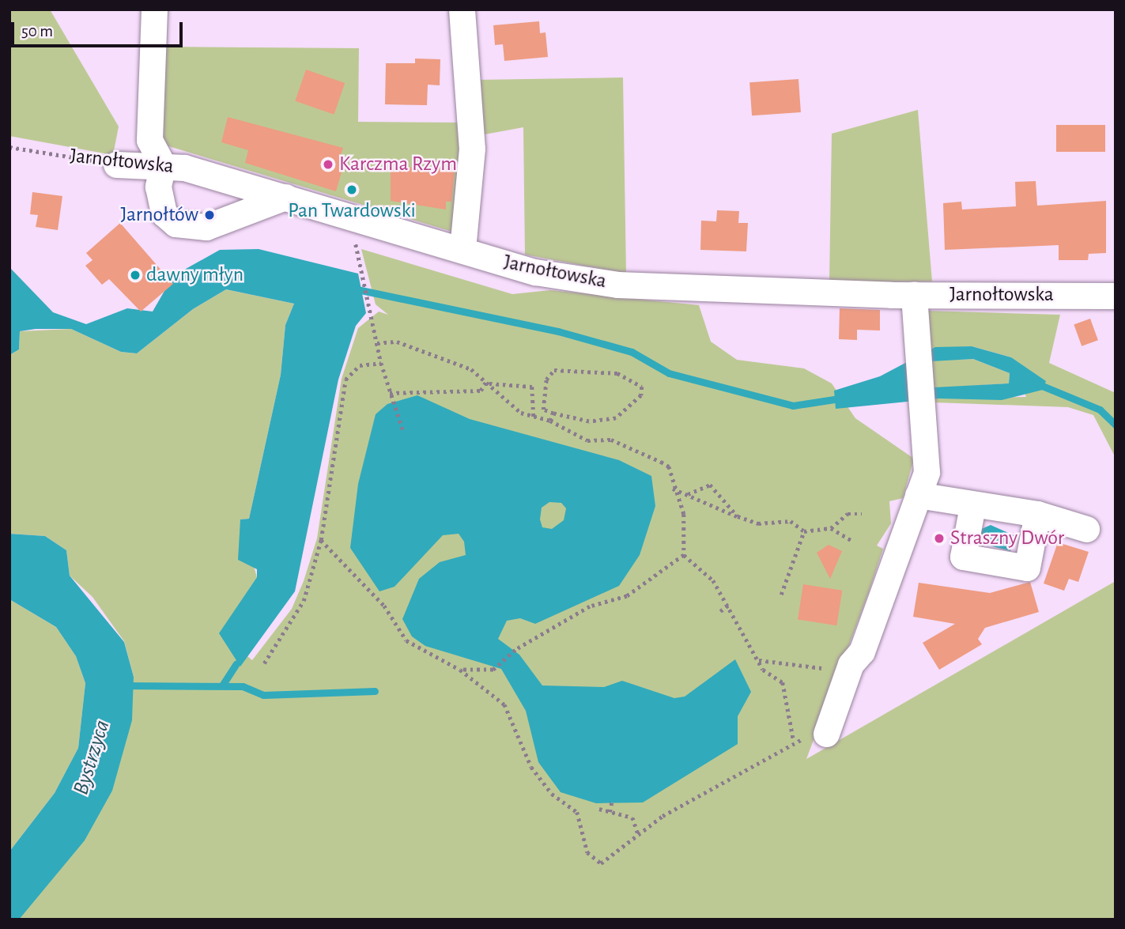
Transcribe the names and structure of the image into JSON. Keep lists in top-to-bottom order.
{
  "streets": {
    "street": ["Jarnołtowska"]
  },
  "water": ["Bystrzyca"],
  "places": [
    "Karczma Rzym",
    "Pan Twardowski",
    "Jarnołtów",
    "dawny młyn",
    "Straszny Dwór"
  ],
  "scale_bar": "50 m"
}
